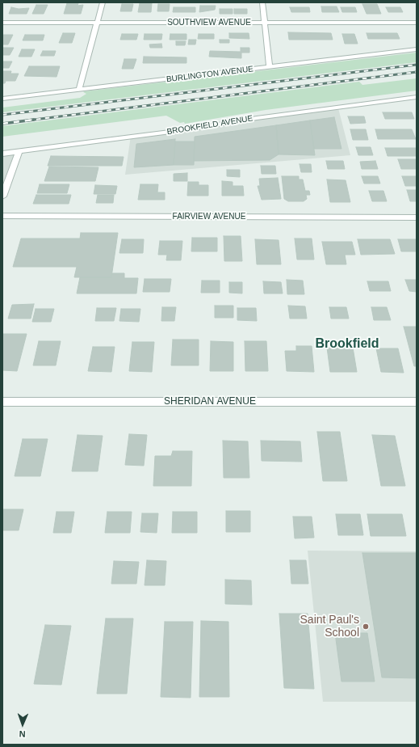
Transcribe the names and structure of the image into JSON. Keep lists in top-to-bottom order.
{
  "streets": {
    "street": [
      "SOUTHVIEW AVENUE",
      "BURLINGTON AVENUE",
      "BROOKFIELD AVENUE",
      "FAIRVIEW AVENUE",
      "SHERIDAN AVENUE"
    ]
  },
  "districts": ["Brookfield"],
  "places": ["Saint Paul's School"],
  "north": "bottom"
}
